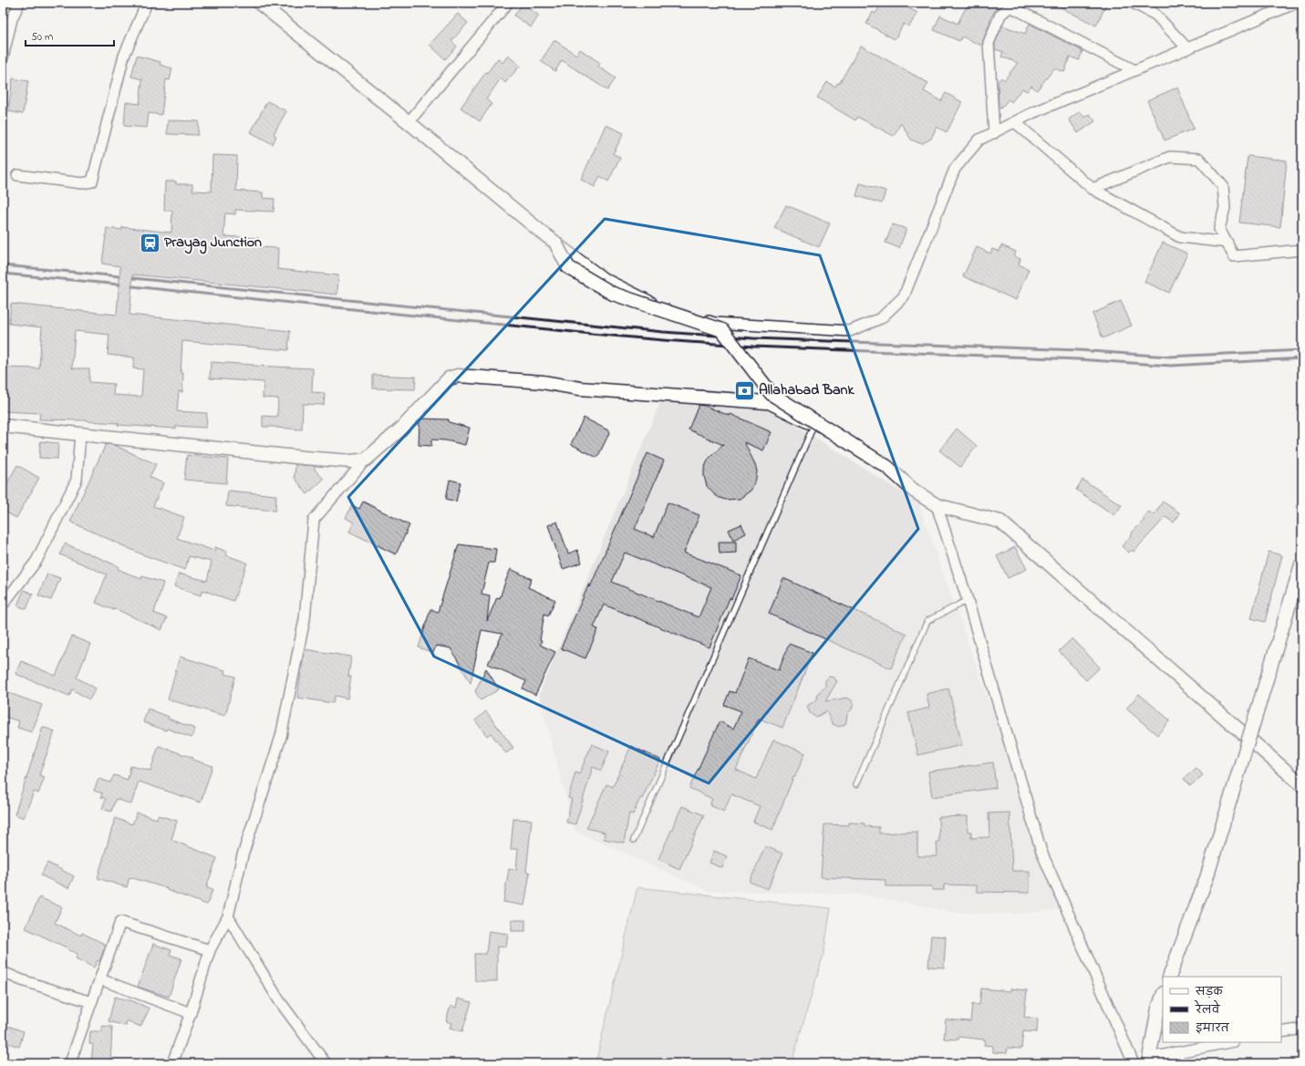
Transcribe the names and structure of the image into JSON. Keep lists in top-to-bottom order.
{
  "places": {
    "station": ["Prayag Junction"],
    "bank": ["Allahabad Bank"]
  },
  "legend": ["सड़क", "रेलवे", "इमारत"],
  "scale_bar": "50 m"
}
